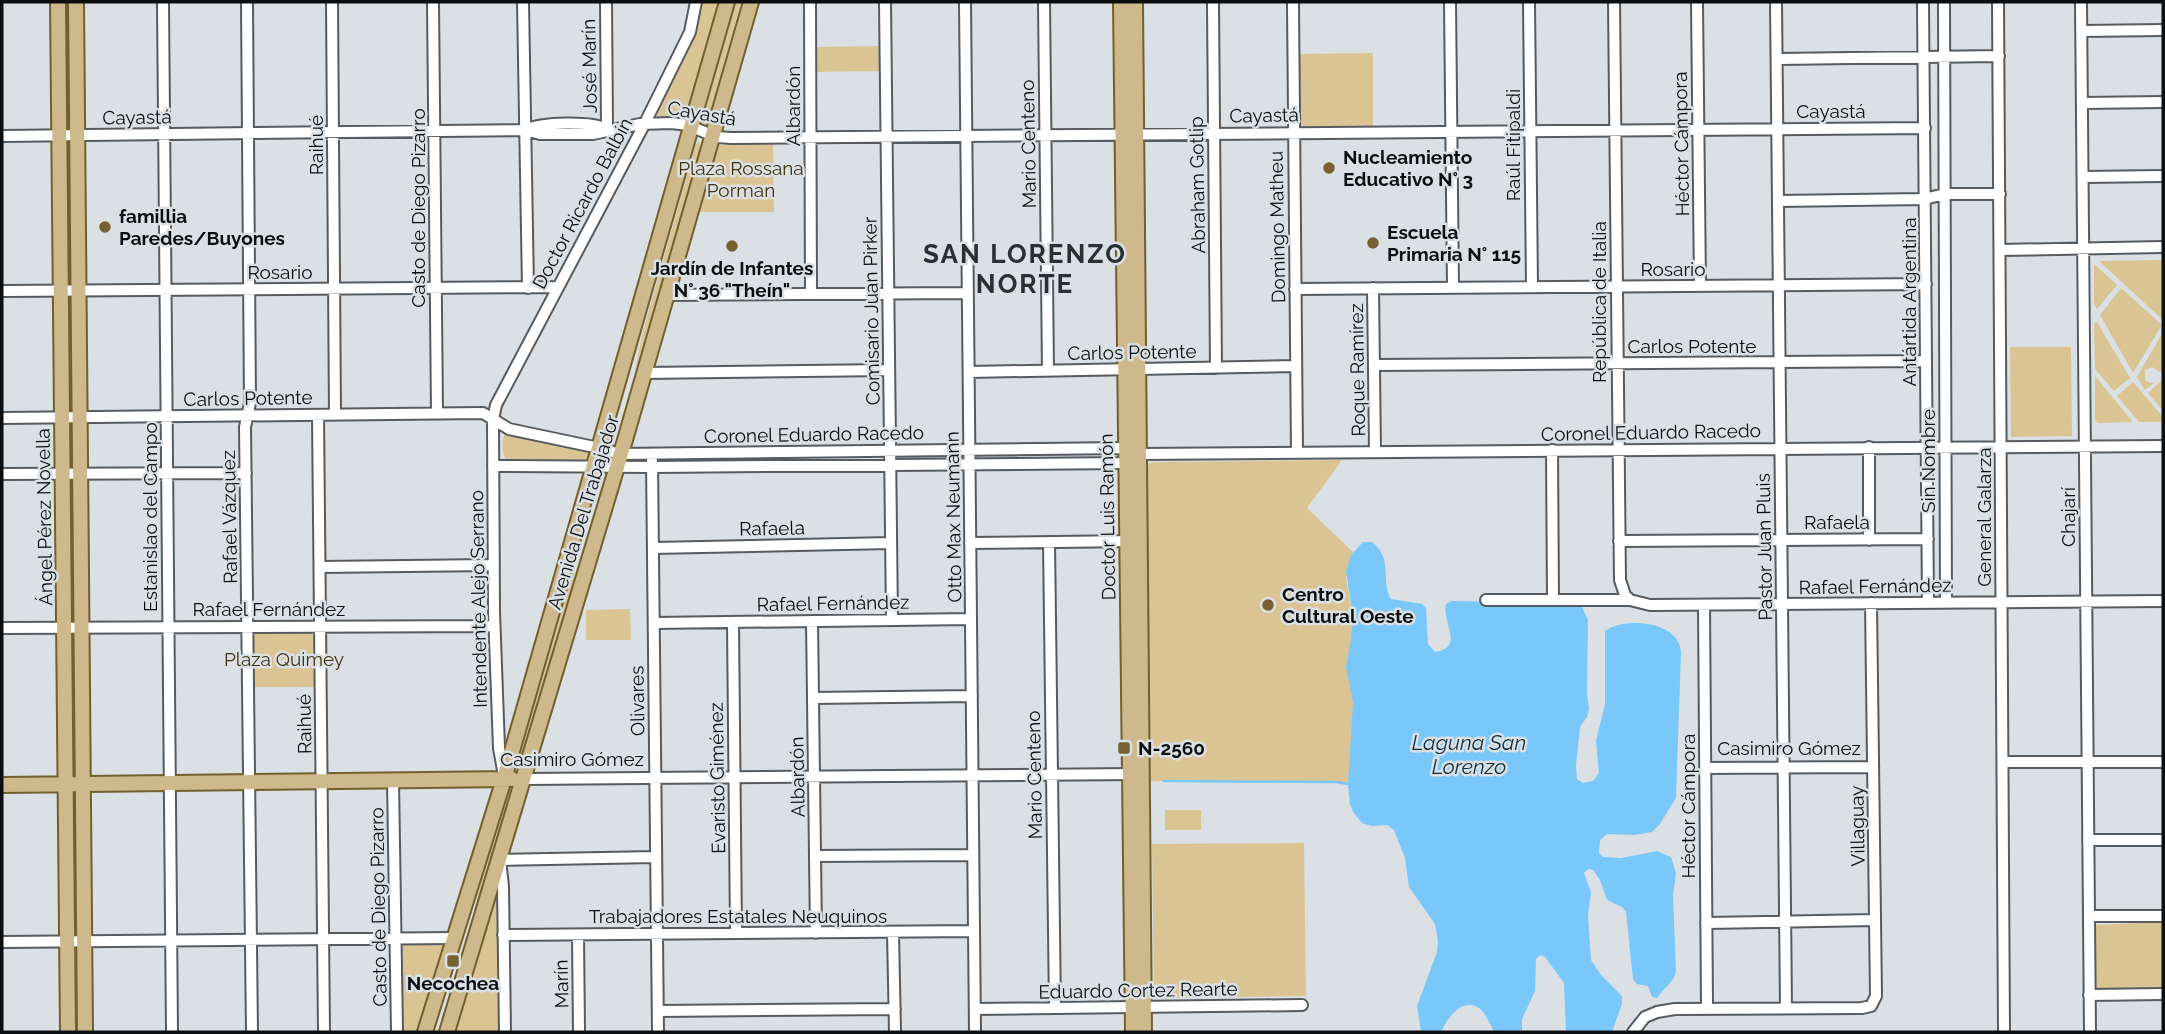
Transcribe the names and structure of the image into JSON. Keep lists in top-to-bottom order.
{
  "streets": {
    "main road": [
      "Avenida Del Trabajador",
      "Ángel Pérez Novella",
      "Doctor Luis Ramón",
      "Casimiro Gómez"
    ],
    "street": [
      "José Marín",
      "Albardón",
      "Cayastá",
      "Mario Centeno",
      "Héctor Cámpora",
      "Raihué",
      "Raúl Fitipaldi",
      "Abraham Gotlip",
      "Doctor Ricardo Balbín",
      "Casto de Diego Pizarro",
      "Domingo Matheu",
      "Rosario",
      "República de Italia",
      "Antártida Argentina",
      "Comisario Juan Pirker",
      "Carlos Potente",
      "Roque Ramírez",
      "Coronel Eduardo Racedo",
      "Sin Nombre",
      "Estanislao del Campo",
      "Rafael Vázquez",
      "Otto Max Neumann",
      "General Galarza",
      "Chajarí",
      "Rafaela",
      "Pastor Juan Pluis",
      "Rafael Fernández",
      "Intendente Alejo Serrano",
      "Olivares",
      "Evaristo Giménez",
      "Villaguay",
      "Trabajadores Estatales Neuquinos",
      "Marín",
      "Eduardo Cortez Rearte"
    ]
  },
  "crossings": [
    ["José Marín", "Cayastá"],
    ["Albardón", "Cayastá"],
    ["Albardón", "Rafael Fernández"],
    ["Albardón", "Casimiro Gómez"],
    ["Albardón", "Trabajadores Estatales Neuquinos"],
    ["Cayastá", "Mario Centeno"],
    ["Cayastá", "Héctor Cámpora"],
    ["Cayastá", "Raihué"],
    ["Cayastá", "Raúl Fitipaldi"],
    ["Cayastá", "Abraham Gotlip"],
    ["Cayastá", "Doctor Ricardo Balbín"],
    ["Cayastá", "Casto de Diego Pizarro"],
    ["Cayastá", "Domingo Matheu"],
    ["Cayastá", "República de Italia"],
    ["Cayastá", "Antártida Argentina"],
    ["Cayastá", "Comisario Juan Pirker"],
    ["Cayastá", "Avenida Del Trabajador"],
    ["Cayastá", "Ángel Pérez Novella"],
    ["Cayastá", "Estanislao del Campo"],
    ["Cayastá", "Rafael Vázquez"],
    ["Cayastá", "Otto Max Neumann"],
    ["Cayastá", "Doctor Luis Ramón"],
    ["Cayastá", "Pastor Juan Pluis"],
    ["Mario Centeno", "Carlos Potente"],
    ["Mario Centeno", "Casimiro Gómez"],
    ["Mario Centeno", "Eduardo Cortez Rearte"],
    ["Héctor Cámpora", "Rosario"],
    ["Héctor Cámpora", "Rafael Fernández"],
    ["Héctor Cámpora", "Casimiro Gómez"],
    ["Raihué", "Rosario"],
    ["Raihué", "Carlos Potente"],
    ["Raihué", "Rafael Fernández"],
    ["Raihué", "Casimiro Gómez"],
    ["Raúl Fitipaldi", "Rosario"],
    ["Abraham Gotlip", "Carlos Potente"],
    ["Doctor Ricardo Balbín", "Rosario"],
    ["Doctor Ricardo Balbín", "Carlos Potente"],
    ["Doctor Ricardo Balbín", "Coronel Eduardo Racedo"],
    ["Doctor Ricardo Balbín", "Intendente Alejo Serrano"],
    ["Casto de Diego Pizarro", "Rosario"],
    ["Casto de Diego Pizarro", "Carlos Potente"],
    ["Casto de Diego Pizarro", "Casimiro Gómez"],
    ["Domingo Matheu", "Rosario"],
    ["Domingo Matheu", "Carlos Potente"],
    ["Domingo Matheu", "Coronel Eduardo Racedo"],
    ["Rosario", "República de Italia"],
    ["Rosario", "Antártida Argentina"],
    ["Rosario", "Roque Ramírez"],
    ["Rosario", "Ángel Pérez Novella"],
    ["Rosario", "Estanislao del Campo"],
    ["Rosario", "Rafael Vázquez"],
    ["Rosario", "Pastor Juan Pluis"],
    ["República de Italia", "Carlos Potente"],
    ["República de Italia", "Coronel Eduardo Racedo"],
    ["República de Italia", "Rafaela"],
    ["República de Italia", "Rafael Fernández"],
    ["Antártida Argentina", "Carlos Potente"],
    ["Antártida Argentina", "Coronel Eduardo Racedo"],
    ["Antártida Argentina", "Rafaela"],
    ["Antártida Argentina", "Rafael Fernández"],
    ["Comisario Juan Pirker", "Coronel Eduardo Racedo"],
    ["Comisario Juan Pirker", "Rafaela"],
    ["Comisario Juan Pirker", "Rafael Fernández"],
    ["Carlos Potente", "Roque Ramírez"],
    ["Carlos Potente", "Coronel Eduardo Racedo"],
    ["Carlos Potente", "Ángel Pérez Novella"],
    ["Carlos Potente", "Estanislao del Campo"],
    ["Carlos Potente", "Rafael Vázquez"],
    ["Carlos Potente", "Otto Max Neumann"],
    ["Carlos Potente", "Doctor Luis Ramón"],
    ["Carlos Potente", "Pastor Juan Pluis"],
    ["Carlos Potente", "Intendente Alejo Serrano"],
    ["Roque Ramírez", "Coronel Eduardo Racedo"],
    ["Coronel Eduardo Racedo", "Sin Nombre"],
    ["Coronel Eduardo Racedo", "Avenida Del Trabajador"],
    ["Coronel Eduardo Racedo", "Otto Max Neumann"],
    ["Coronel Eduardo Racedo", "Doctor Luis Ramón"],
    ["Coronel Eduardo Racedo", "General Galarza"],
    ["Coronel Eduardo Racedo", "Chajarí"],
    ["Coronel Eduardo Racedo", "Pastor Juan Pluis"],
    ["Coronel Eduardo Racedo", "Intendente Alejo Serrano"],
    ["Coronel Eduardo Racedo", "Olivares"],
    ["Sin Nombre", "Rafael Fernández"],
    ["Avenida Del Trabajador", "Intendente Alejo Serrano"],
    ["Avenida Del Trabajador", "Casimiro Gómez"],
    ["Ángel Pérez Novella", "Rafael Fernández"],
    ["Ángel Pérez Novella", "Casimiro Gómez"],
    ["Estanislao del Campo", "Rafael Fernández"],
    ["Estanislao del Campo", "Casimiro Gómez"],
    ["Rafael Vázquez", "Rafael Fernández"],
    ["Rafael Vázquez", "Casimiro Gómez"],
    ["Otto Max Neumann", "Rafael Fernández"],
    ["Otto Max Neumann", "Casimiro Gómez"],
    ["Otto Max Neumann", "Trabajadores Estatales Neuquinos"],
    ["Otto Max Neumann", "Eduardo Cortez Rearte"],
    ["Doctor Luis Ramón", "Casimiro Gómez"],
    ["Doctor Luis Ramón", "Eduardo Cortez Rearte"],
    ["General Galarza", "Rafael Fernández"],
    ["Chajarí", "Rafael Fernández"],
    ["Rafaela", "Pastor Juan Pluis"],
    ["Rafaela", "Olivares"],
    ["Pastor Juan Pluis", "Rafael Fernández"],
    ["Pastor Juan Pluis", "Casimiro Gómez"],
    ["Pastor Juan Pluis", "Villaguay"],
    ["Rafael Fernández", "Intendente Alejo Serrano"],
    ["Rafael Fernández", "Olivares"],
    ["Rafael Fernández", "Evaristo Giménez"],
    ["Rafael Fernández", "Villaguay"],
    ["Intendente Alejo Serrano", "Casimiro Gómez"],
    ["Olivares", "Casimiro Gómez"],
    ["Olivares", "Trabajadores Estatales Neuquinos"],
    ["Casimiro Gómez", "Evaristo Giménez"],
    ["Casimiro Gómez", "Villaguay"],
    ["Evaristo Giménez", "Trabajadores Estatales Neuquinos"],
    ["Trabajadores Estatales Neuquinos", "Marín"]
  ],
  "districts": ["SAN LORENZO NORTE"],
  "water": ["Laguna San Lorenzo"],
  "parks": ["Plaza Rossana Porman", "Plaza Quimey"],
  "places": {
    "other": [
      "Nucleamiento Educativo N° 3",
      "famillia Paredes/Buyones",
      "Escuela Primaria N° 115",
      "Jardín de Infantes N° 36 \"Theín\"",
      "Centro Cultural Oeste"
    ],
    "transit": ["N-2560", "Necochea"]
  }
}
